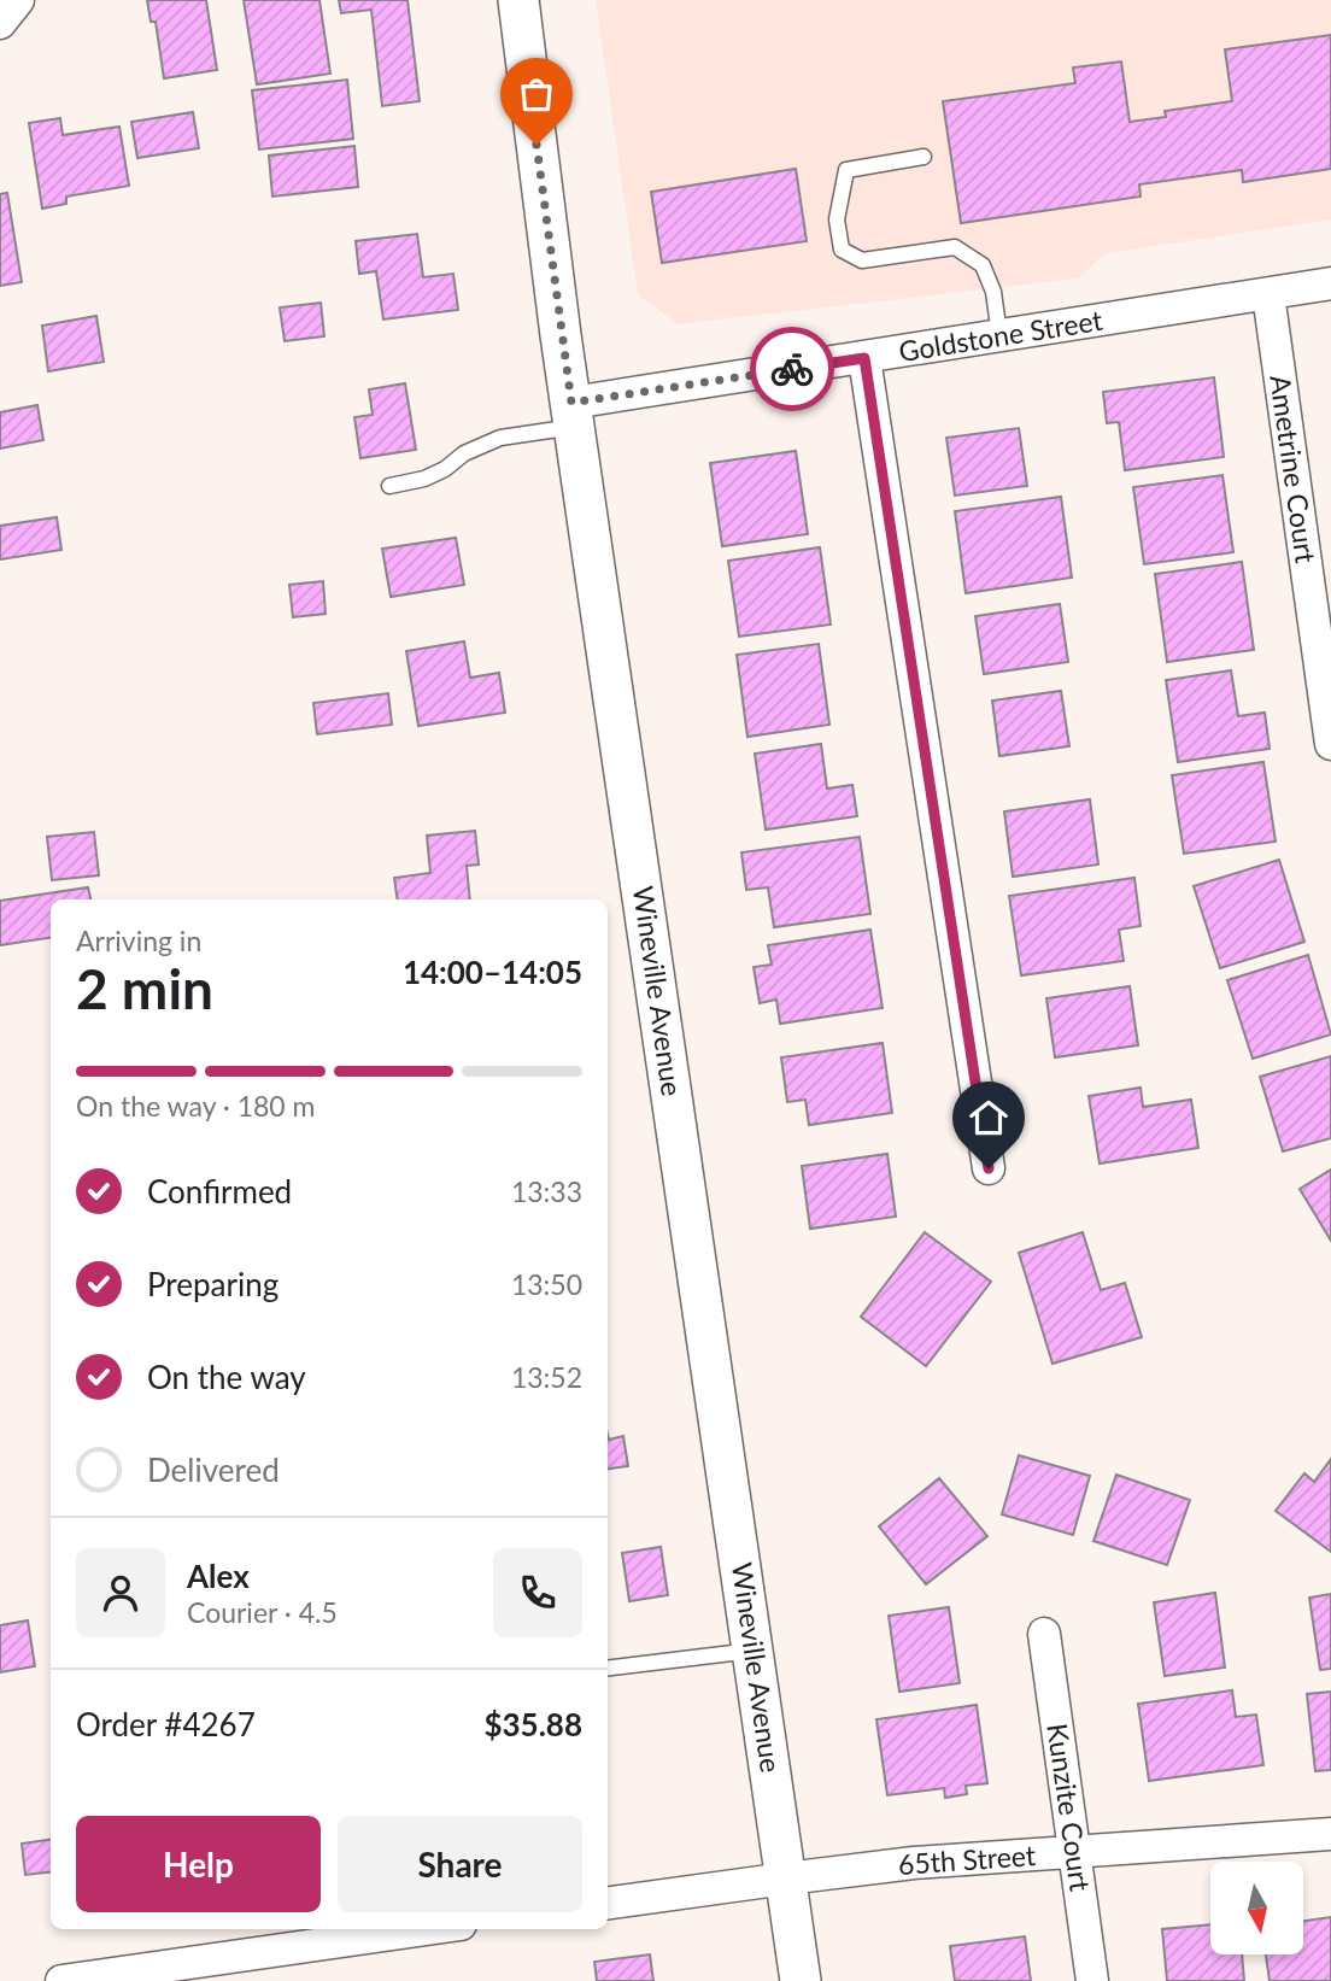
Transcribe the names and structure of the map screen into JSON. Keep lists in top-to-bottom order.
{
  "streets": {
    "street": [
      "Goldstone Street",
      "Ametrine Court",
      "Wineville Avenue",
      "Kunzite Court",
      "65th Street"
    ]
  },
  "crossings": [
    ["Goldstone Street", "Ametrine Court"],
    ["Goldstone Street", "Wineville Avenue"],
    ["Wineville Avenue", "65th Street"],
    ["Kunzite Court", "65th Street"]
  ],
  "north": "bottom",
  "page": {
    "heading": ["2 min", "Arriving in", "14:00–14:05"],
    "panel": [
      "Alex",
      "Courier · 4.5",
      "Order #4267",
      "$35.88"
    ],
    "bar": "On the way · 180 m",
    "list": [
      ["Confirmed", "13:33"],
      ["Preparing", "13:50"],
      ["On the way", "13:52"],
      "Delivered"
    ],
    "buttons": ["Help", "Share"]
  }
}
